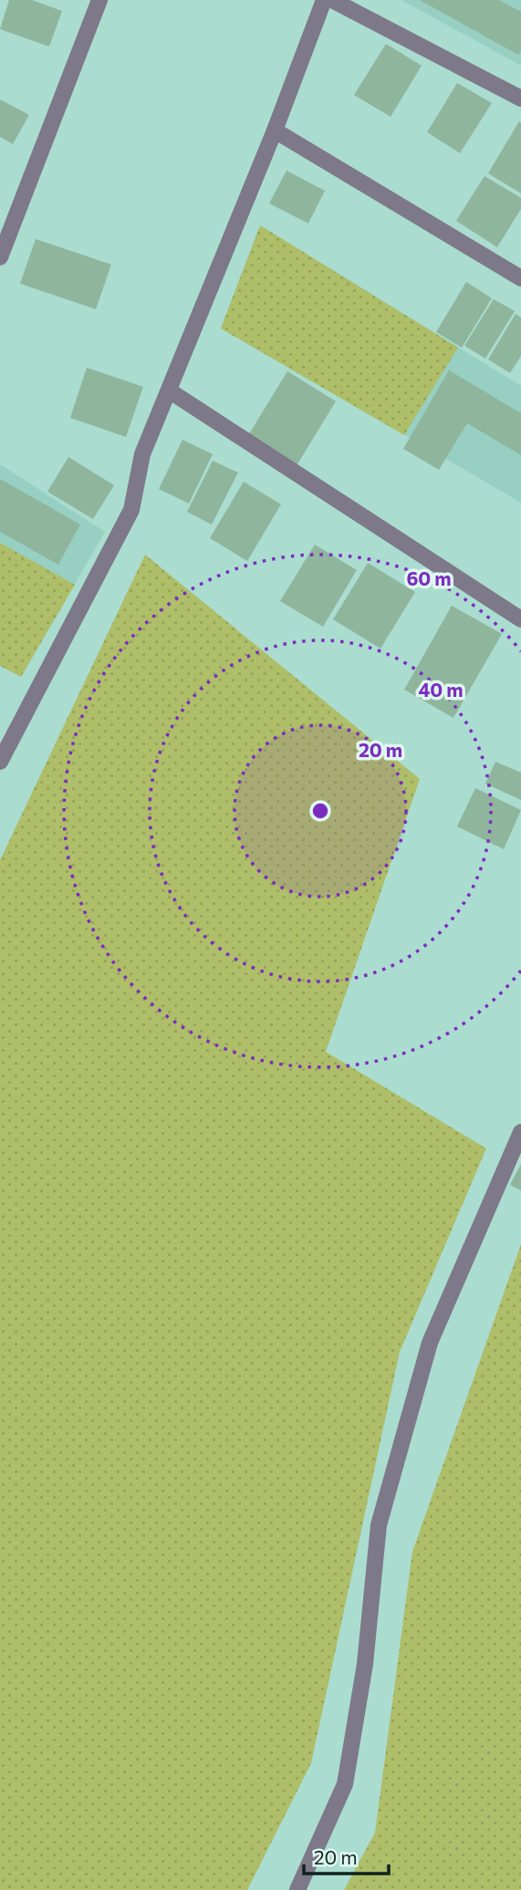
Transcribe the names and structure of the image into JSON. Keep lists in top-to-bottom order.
{
  "scale_bar": "20 m",
  "rings": ["60 m", "40 m", "20 m"]
}
